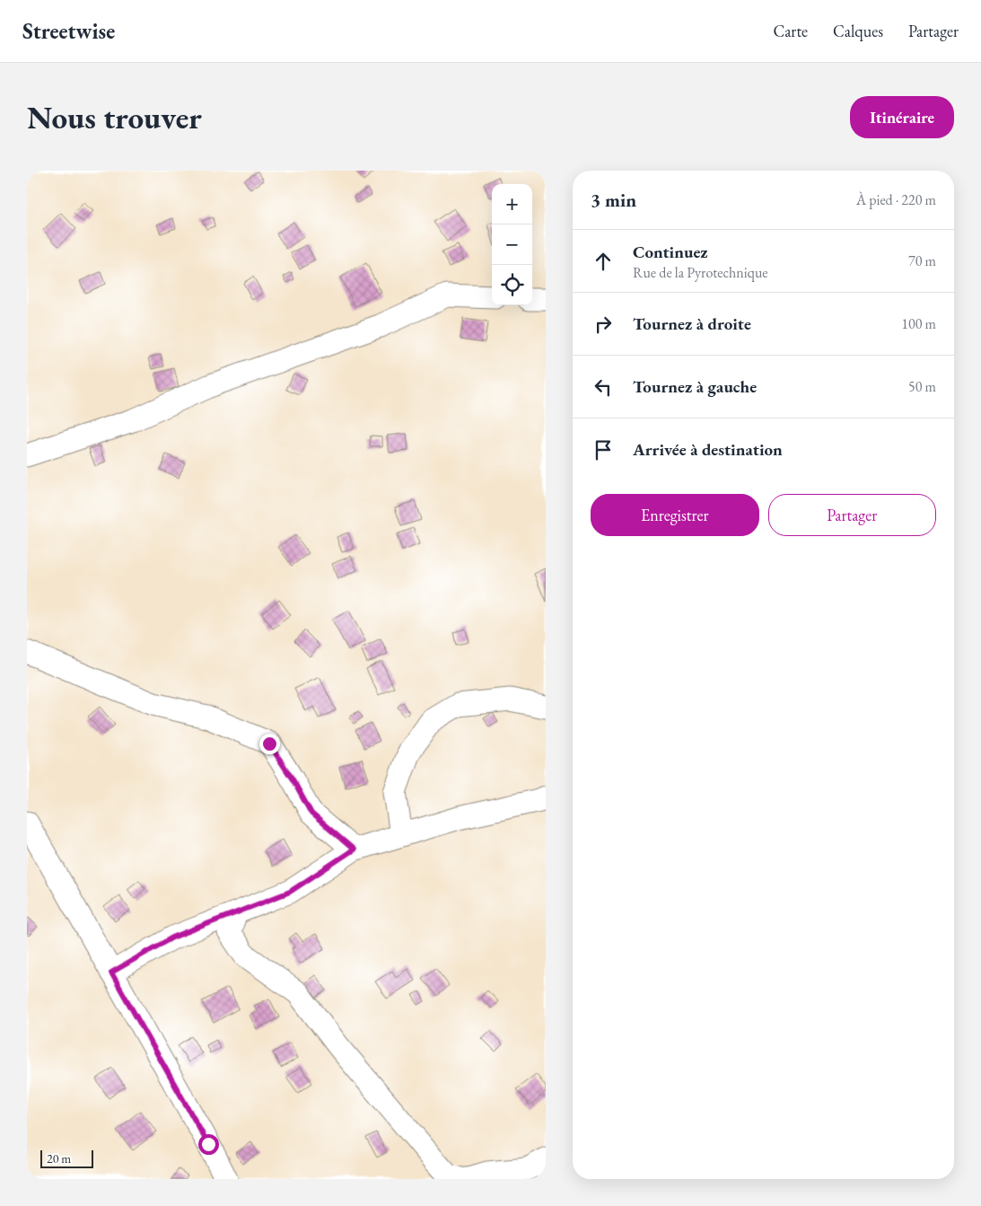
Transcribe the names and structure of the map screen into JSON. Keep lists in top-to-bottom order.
{
  "scale_bar": "20 m",
  "page": {
    "header": "Streetwise",
    "nav": ["Carte", "Calques", "Partager"],
    "buttons": [
      "Itinéraire",
      ["Enregistrer", "Partager"]
    ],
    "title": "Nous trouver",
    "heading": ["3 min", "À pied · 220 m"],
    "map_buttons": ["+", "−"],
    "list": [
      ["Continuez", "Rue de la Pyrotechnique", "70 m"],
      ["Tournez à droite", "100 m"],
      ["Tournez à gauche", "50 m"],
      "Arrivée à destination"
    ],
    "scale": "20 m"
  }
}
